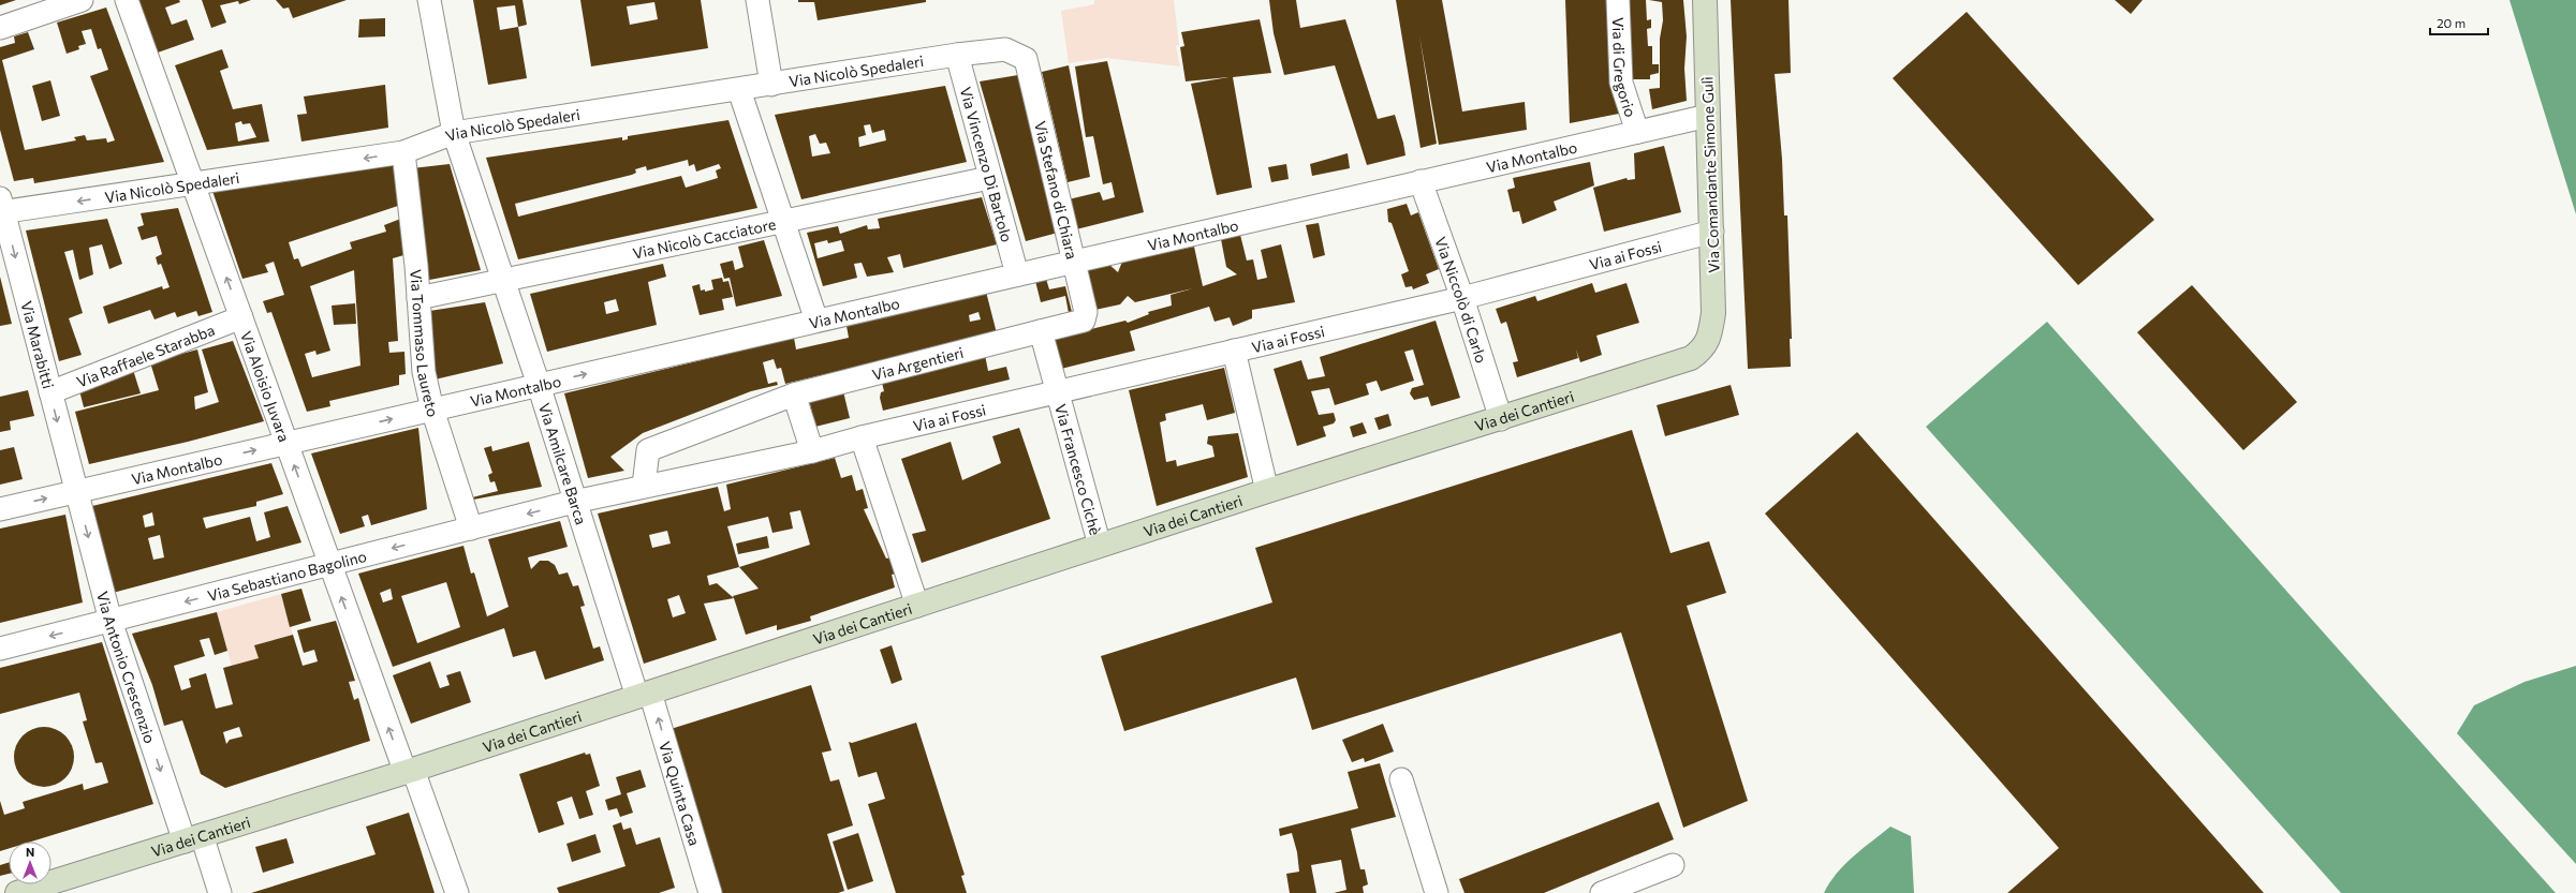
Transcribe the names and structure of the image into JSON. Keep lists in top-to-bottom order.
{
  "streets": {
    "main road": ["Via Comandante Simone Gulì", "Via dei Cantieri"],
    "street": [
      "Via di Gregorio",
      "Via Nicolò Spedaleri",
      "Via Montalbo",
      "Via Vincenzo Di Bartolo",
      "Via Stefano di Chiara",
      "Via Nicolò Cacciatore",
      "Via ai Fossi",
      "Via Niccolò di Carlo",
      "Via Tommaso Laureto",
      "Via Marabitti",
      "Via Raffaele Starabba",
      "Via Argentieri",
      "Via Aloisio Juvara",
      "Via Amilcare Barca",
      "Via Francesco Cichè",
      "Via Sebastiano Bagolino",
      "Via Antonio Crescenzio",
      "Via Quinta Casa"
    ]
  },
  "crossings": [
    ["Via di Gregorio", "Via Montalbo"],
    ["Via Nicolò Spedaleri", "Via Vincenzo Di Bartolo"],
    ["Via Nicolò Spedaleri", "Via Stefano di Chiara"],
    ["Via Nicolò Spedaleri", "Via Tommaso Laureto"],
    ["Via Nicolò Spedaleri", "Via Marabitti"],
    ["Via Nicolò Spedaleri", "Via Aloisio Juvara"],
    ["Via Nicolò Spedaleri", "Via Amilcare Barca"],
    ["Via Montalbo", "Via Vincenzo Di Bartolo"],
    ["Via Montalbo", "Via Comandante Simone Gulì"],
    ["Via Montalbo", "Via Stefano di Chiara"],
    ["Via Montalbo", "Via Niccolò di Carlo"],
    ["Via Montalbo", "Via Tommaso Laureto"],
    ["Via Montalbo", "Via Marabitti"],
    ["Via Montalbo", "Via Aloisio Juvara"],
    ["Via Montalbo", "Via Amilcare Barca"],
    ["Via Montalbo", "Via Antonio Crescenzio"],
    ["Via Vincenzo Di Bartolo", "Via Nicolò Cacciatore"],
    ["Via Comandante Simone Gulì", "Via ai Fossi"],
    ["Via Comandante Simone Gulì", "Via dei Cantieri"],
    ["Via Stefano di Chiara", "Via Argentieri"],
    ["Via Nicolò Cacciatore", "Via Tommaso Laureto"],
    ["Via Nicolò Cacciatore", "Via Amilcare Barca"],
    ["Via ai Fossi", "Via Niccolò di Carlo"],
    ["Via ai Fossi", "Via Argentieri"],
    ["Via ai Fossi", "Via Francesco Cichè"],
    ["Via ai Fossi", "Via Sebastiano Bagolino"],
    ["Via Niccolò di Carlo", "Via dei Cantieri"],
    ["Via Tommaso Laureto", "Via Sebastiano Bagolino"],
    ["Via Marabitti", "Via Raffaele Starabba"],
    ["Via Marabitti", "Via Antonio Crescenzio"],
    ["Via Raffaele Starabba", "Via Aloisio Juvara"],
    ["Via Argentieri", "Via Francesco Cichè"],
    ["Via Argentieri", "Via Sebastiano Bagolino"],
    ["Via Aloisio Juvara", "Via dei Cantieri"],
    ["Via Aloisio Juvara", "Via Sebastiano Bagolino"],
    ["Via dei Cantieri", "Via Amilcare Barca"],
    ["Via dei Cantieri", "Via Francesco Cichè"],
    ["Via dei Cantieri", "Via Antonio Crescenzio"],
    ["Via dei Cantieri", "Via Quinta Casa"],
    ["Via Amilcare Barca", "Via Sebastiano Bagolino"],
    ["Via Amilcare Barca", "Via Quinta Casa"],
    ["Via Sebastiano Bagolino", "Via Antonio Crescenzio"]
  ],
  "one_way": [
    "Via Nicolò Spedaleri",
    "Via Montalbo",
    "Via Marabitti",
    "Via Aloisio Juvara",
    "Via Sebastiano Bagolino",
    "Via Antonio Crescenzio",
    "Via Quinta Casa"
  ],
  "scale_bar": "20 m",
  "north": "top"
}
